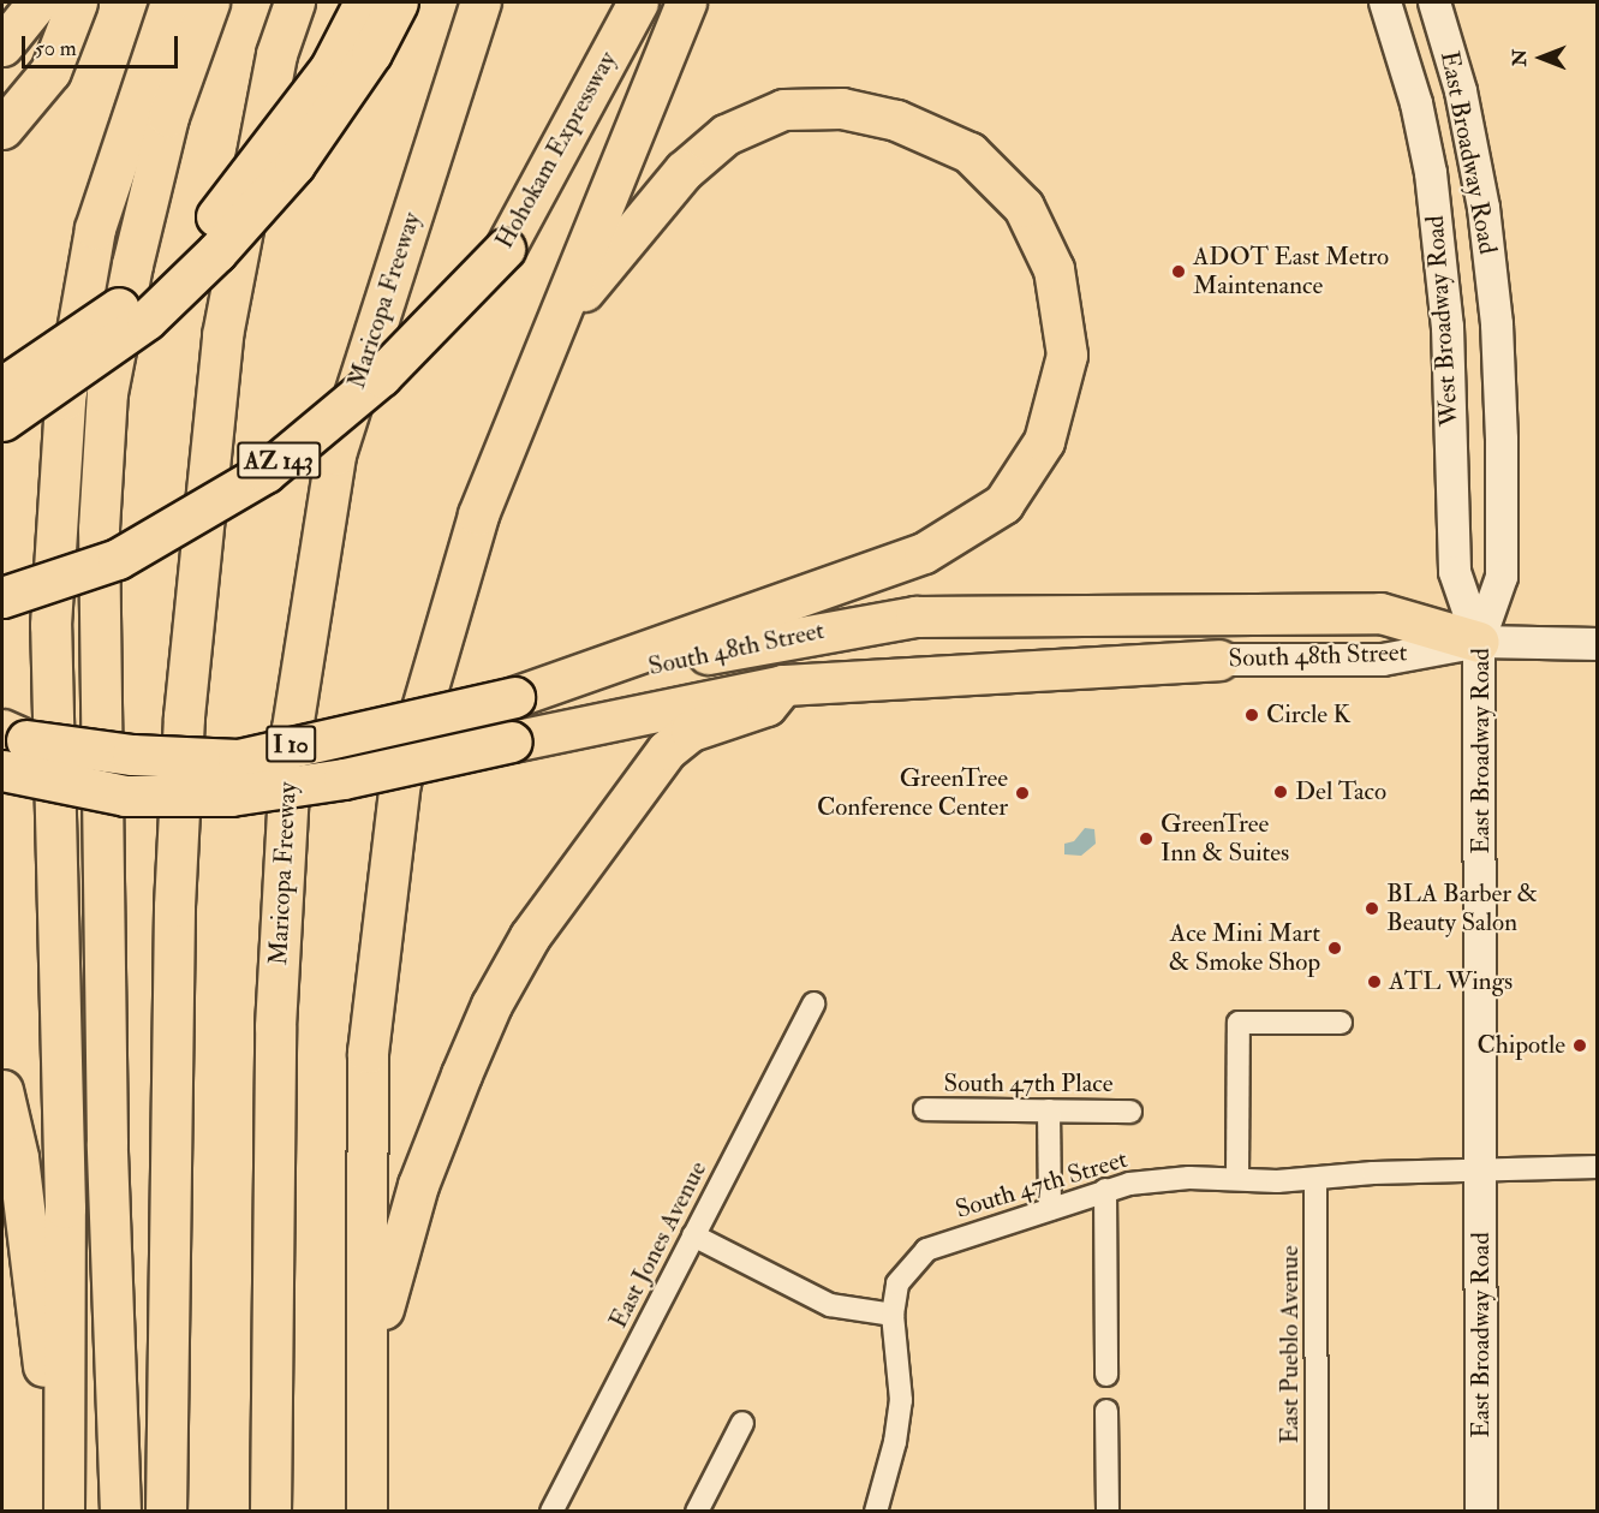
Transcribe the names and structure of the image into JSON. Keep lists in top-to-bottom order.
{
  "streets": {
    "highway": [
      "Hohokam Expressway",
      "Maricopa Freeway",
      "AZ 143",
      "South 48th Street",
      "I 10"
    ],
    "main road": ["East Broadway Road", "West Broadway Road"],
    "street": [
      "South 47th Place",
      "South 47th Street",
      "East Jones Avenue",
      "East Pueblo Avenue"
    ]
  },
  "crossings": [
    ["East Broadway Road", "West Broadway Road"],
    ["East Broadway Road", "South 48th Street"],
    ["East Broadway Road", "South 47th Street"],
    ["West Broadway Road", "South 48th Street"],
    ["South 47th Street", "East Pueblo Avenue"]
  ],
  "places": [
    "ADOT East Metro Maintenance",
    "Circle K",
    "Del Taco",
    "GreenTree Conference Center",
    "GreenTree Inn & Suites",
    "BLA Barber & Beauty Salon",
    "Ace Mini Mart & Smoke Shop",
    "ATL Wings",
    "Chipotle"
  ],
  "scale_bar": "50 m",
  "north": "left"
}
